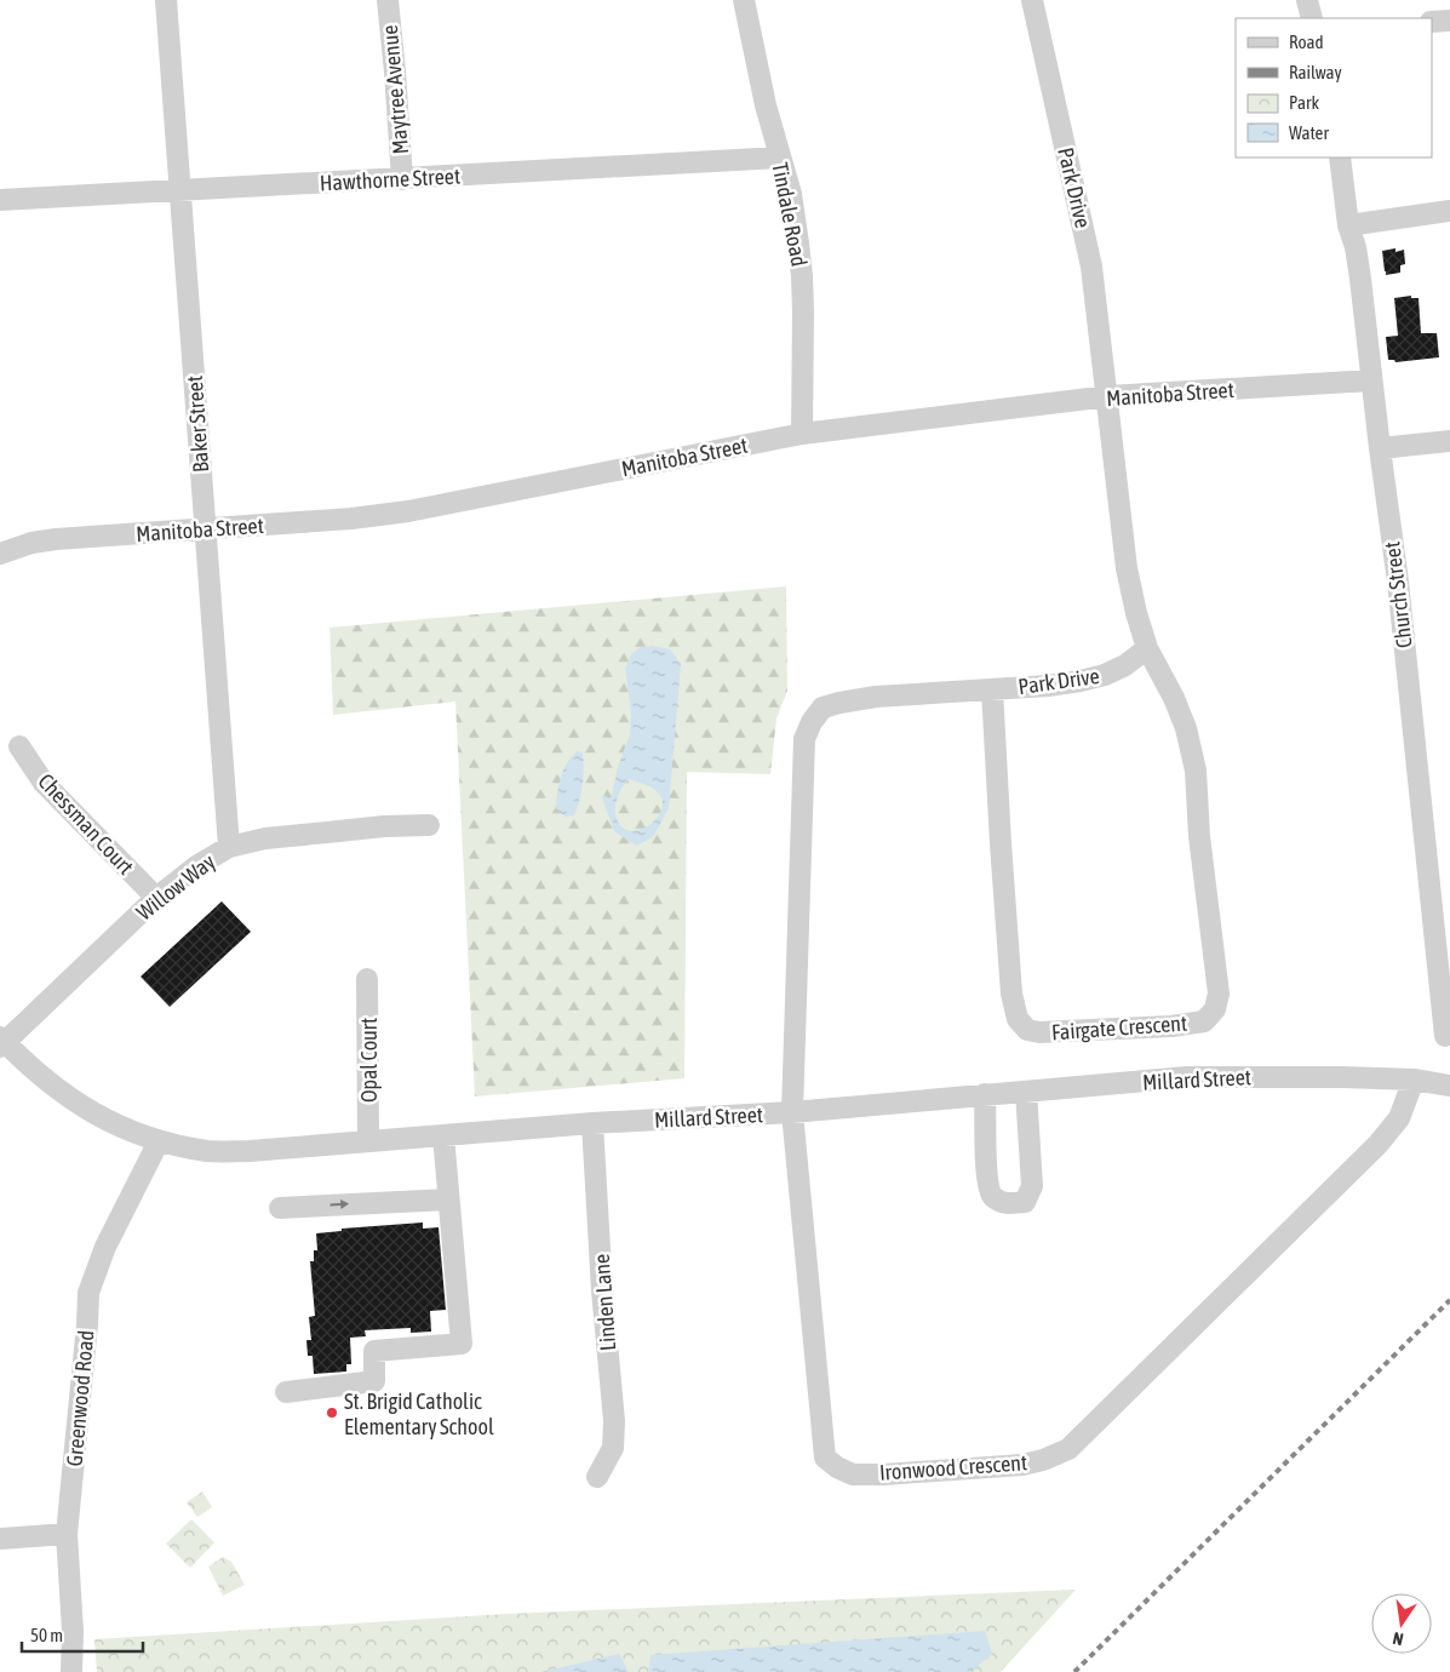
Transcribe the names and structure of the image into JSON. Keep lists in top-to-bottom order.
{
  "streets": {
    "street": [
      "Maytree Avenue",
      "Hawthorne Street",
      "Park Drive",
      "Tindale Road",
      "Manitoba Street",
      "Baker Street",
      "Church Street",
      "Chessman Court",
      "Willow Way",
      "Fairgate Crescent",
      "Opal Court",
      "Millard Street",
      "Linden Lane",
      "Greenwood Road",
      "Ironwood Crescent"
    ]
  },
  "crossings": [
    ["Maytree Avenue", "Hawthorne Street"],
    ["Hawthorne Street", "Tindale Road"],
    ["Hawthorne Street", "Baker Street"],
    ["Park Drive", "Manitoba Street"],
    ["Park Drive", "Fairgate Crescent"],
    ["Park Drive", "Millard Street"],
    ["Park Drive", "Ironwood Crescent"],
    ["Tindale Road", "Manitoba Street"],
    ["Manitoba Street", "Baker Street"],
    ["Manitoba Street", "Church Street"],
    ["Baker Street", "Willow Way"],
    ["Chessman Court", "Willow Way"],
    ["Willow Way", "Millard Street"],
    ["Opal Court", "Millard Street"],
    ["Millard Street", "Linden Lane"],
    ["Millard Street", "Greenwood Road"],
    ["Millard Street", "Ironwood Crescent"]
  ],
  "places": ["St. Brigid Catholic Elementary School"],
  "legend": [
    "Road",
    "Railway",
    "Park",
    "Water"
  ],
  "scale_bar": "50 m",
  "north": "bottom"
}
